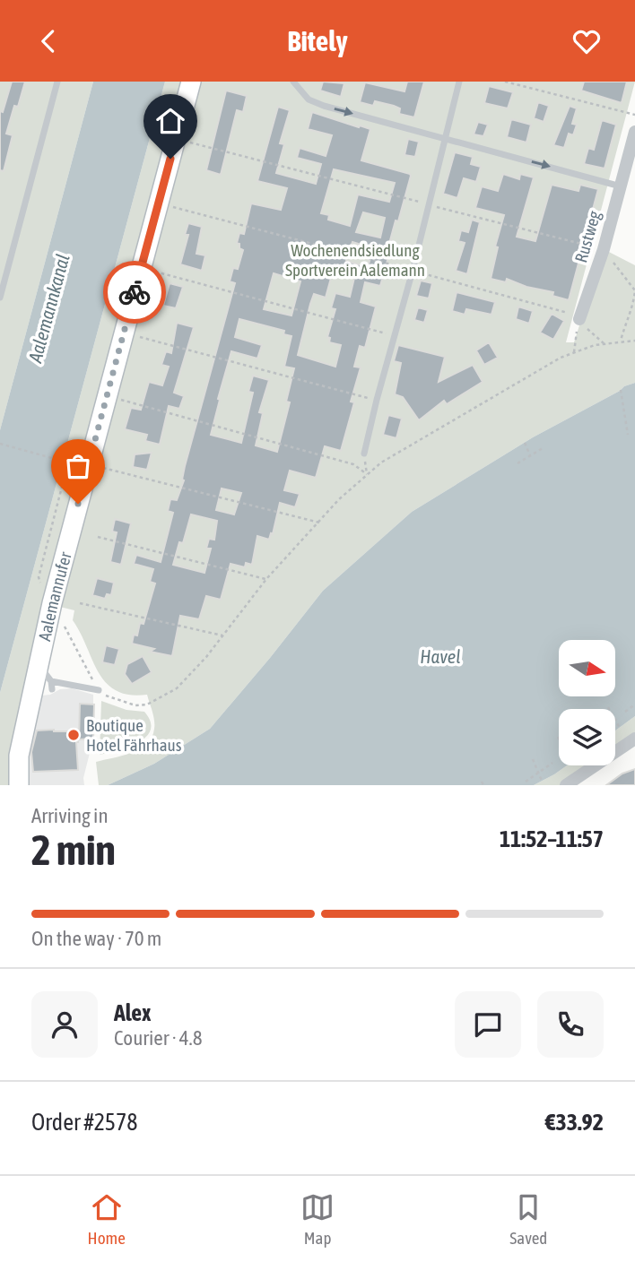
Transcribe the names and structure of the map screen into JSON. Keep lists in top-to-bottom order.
{
  "streets": {
    "street": ["Rustweg", "Aalemannufer"]
  },
  "water": ["Aalemannkanal", "Havel"],
  "parks": ["Wochenendsiedlung Sportverein Aalemann"],
  "places": ["Boutique Hotel Fährhaus"],
  "north": "right",
  "page": {
    "header": "Bitely",
    "heading": ["2 min", "Arriving in", "11:52–11:57"],
    "panel": [
      "Alex",
      "Courier · 4.8",
      "Order #2578",
      "€33.92"
    ],
    "bar": "On the way · 70 m",
    "tabs": ["Home", "Map", "Saved"]
  }
}
